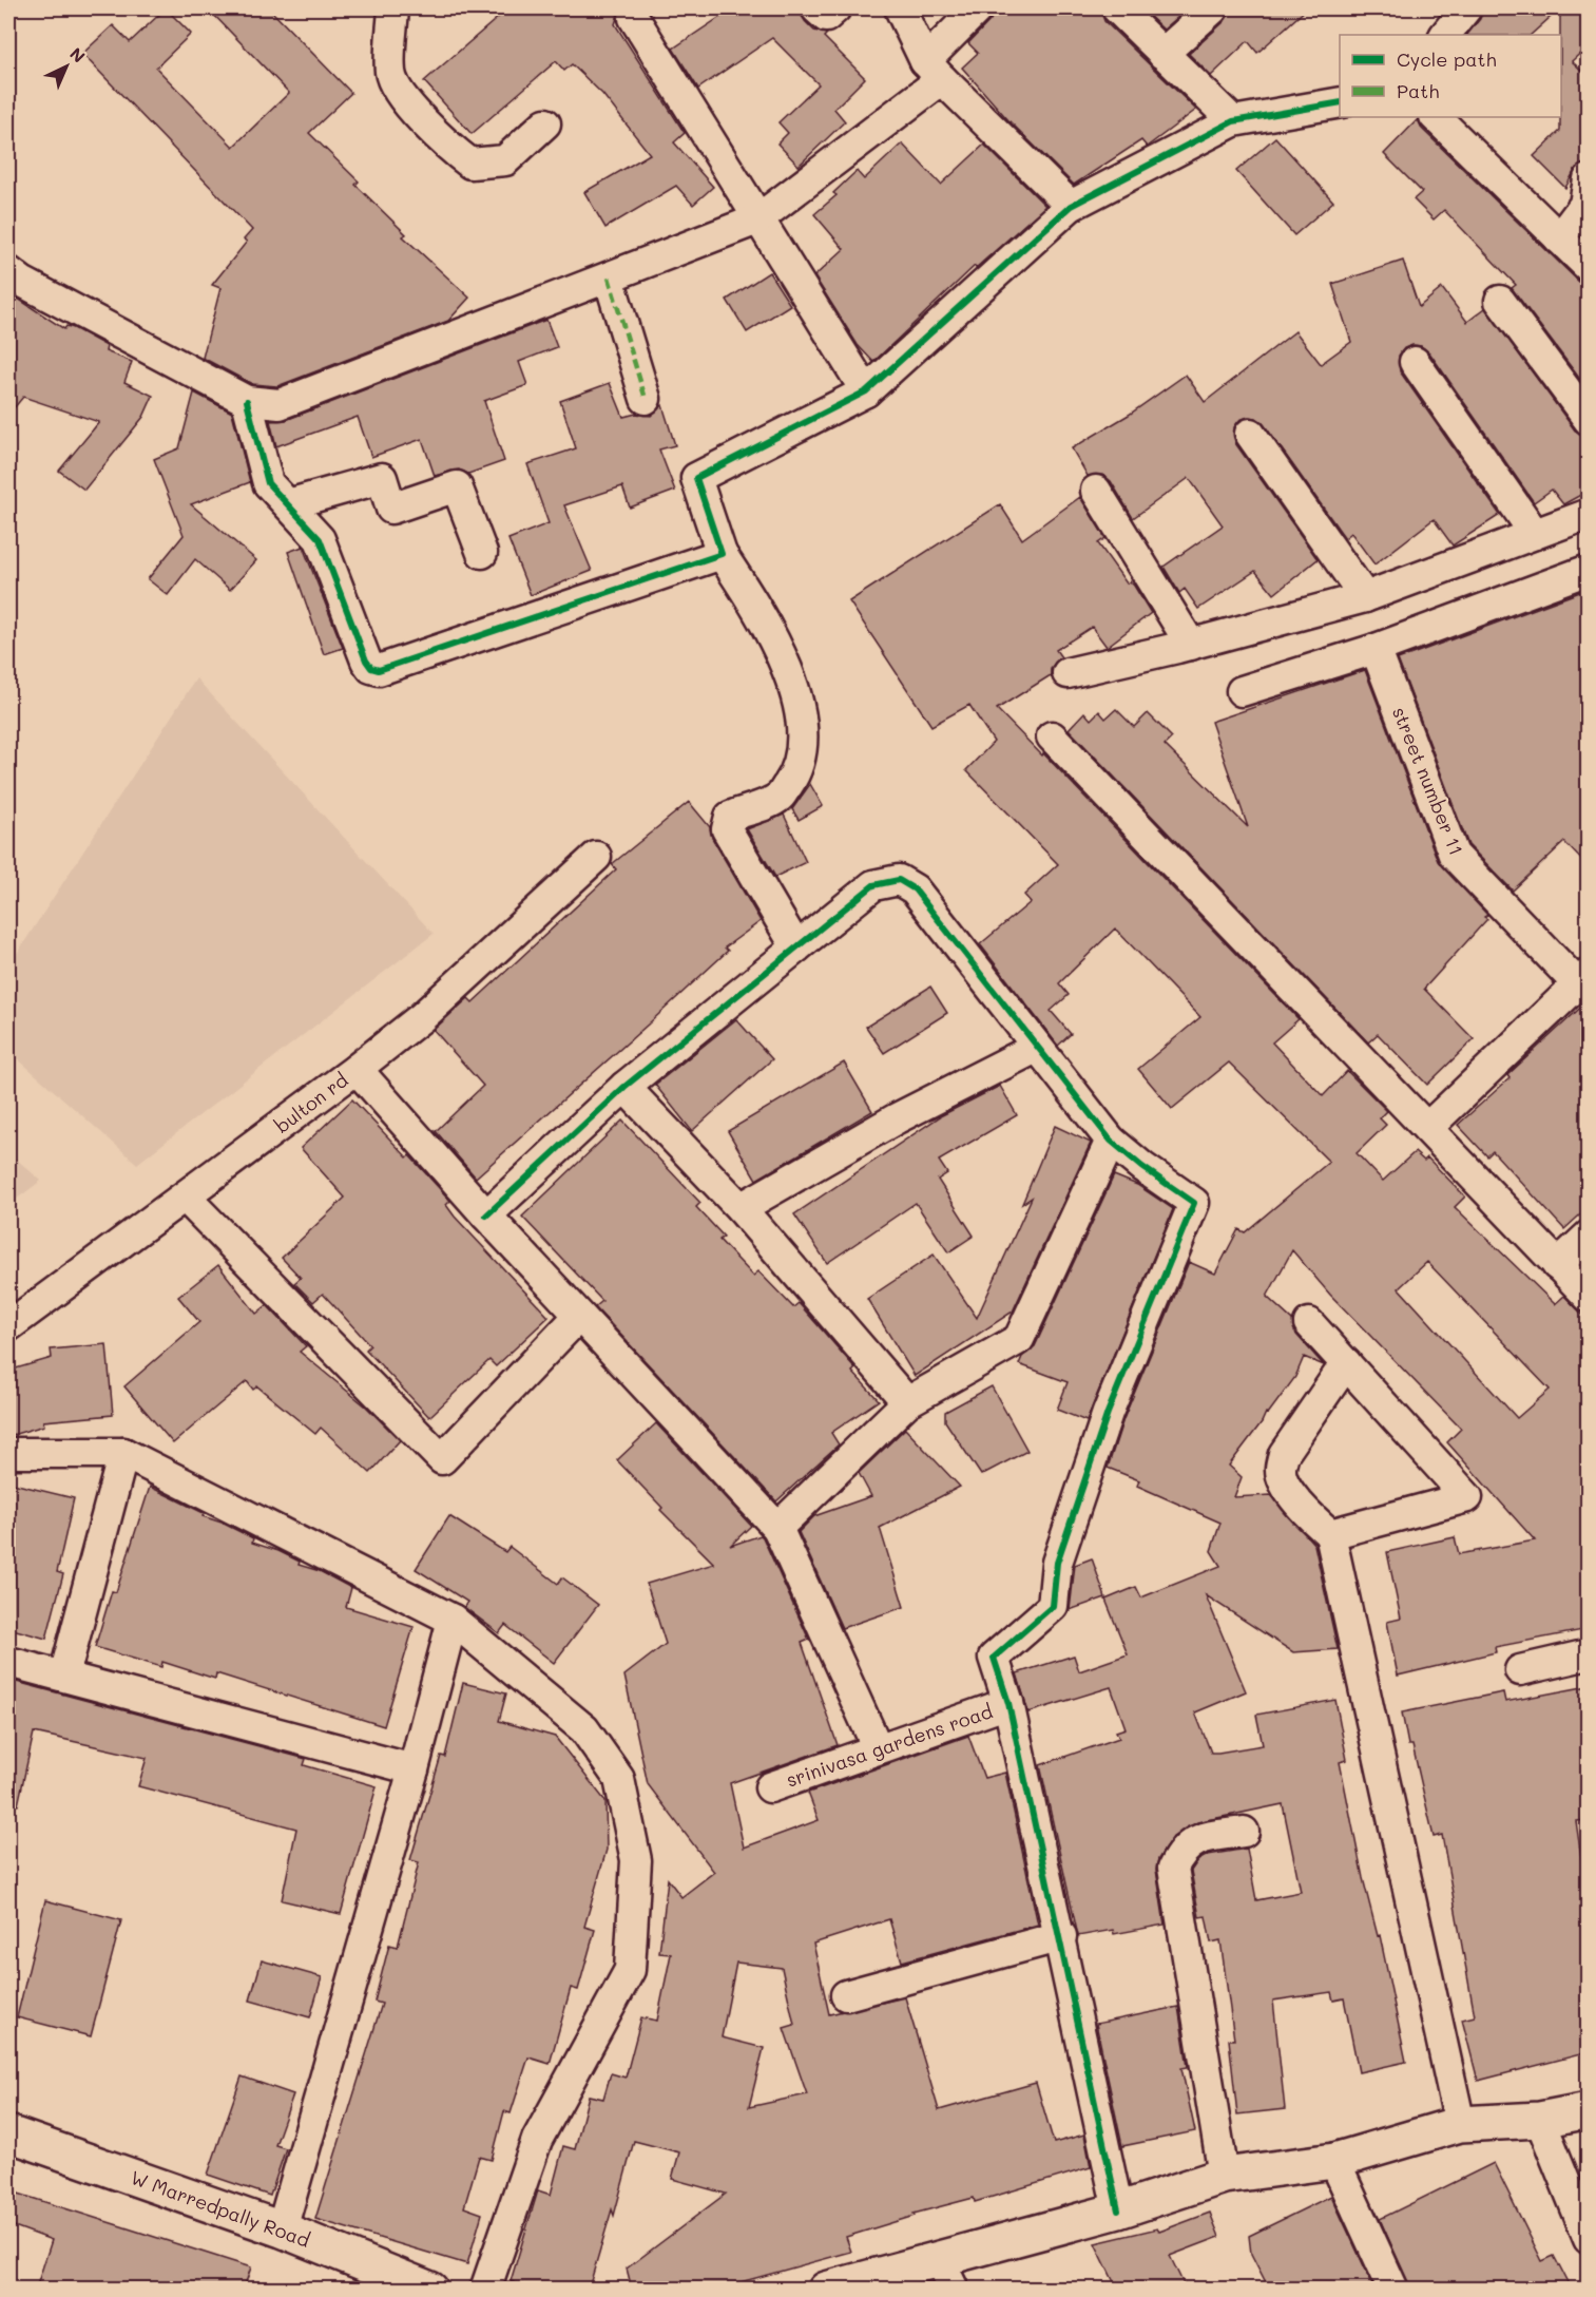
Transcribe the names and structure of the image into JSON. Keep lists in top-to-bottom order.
{
  "streets": {
    "main road": ["W Marredpally Road"],
    "street": ["street number 11", "bulton rd", "srinivasa gardens road"]
  },
  "legend": ["Cycle path", "Path"],
  "north": "top right"
}
